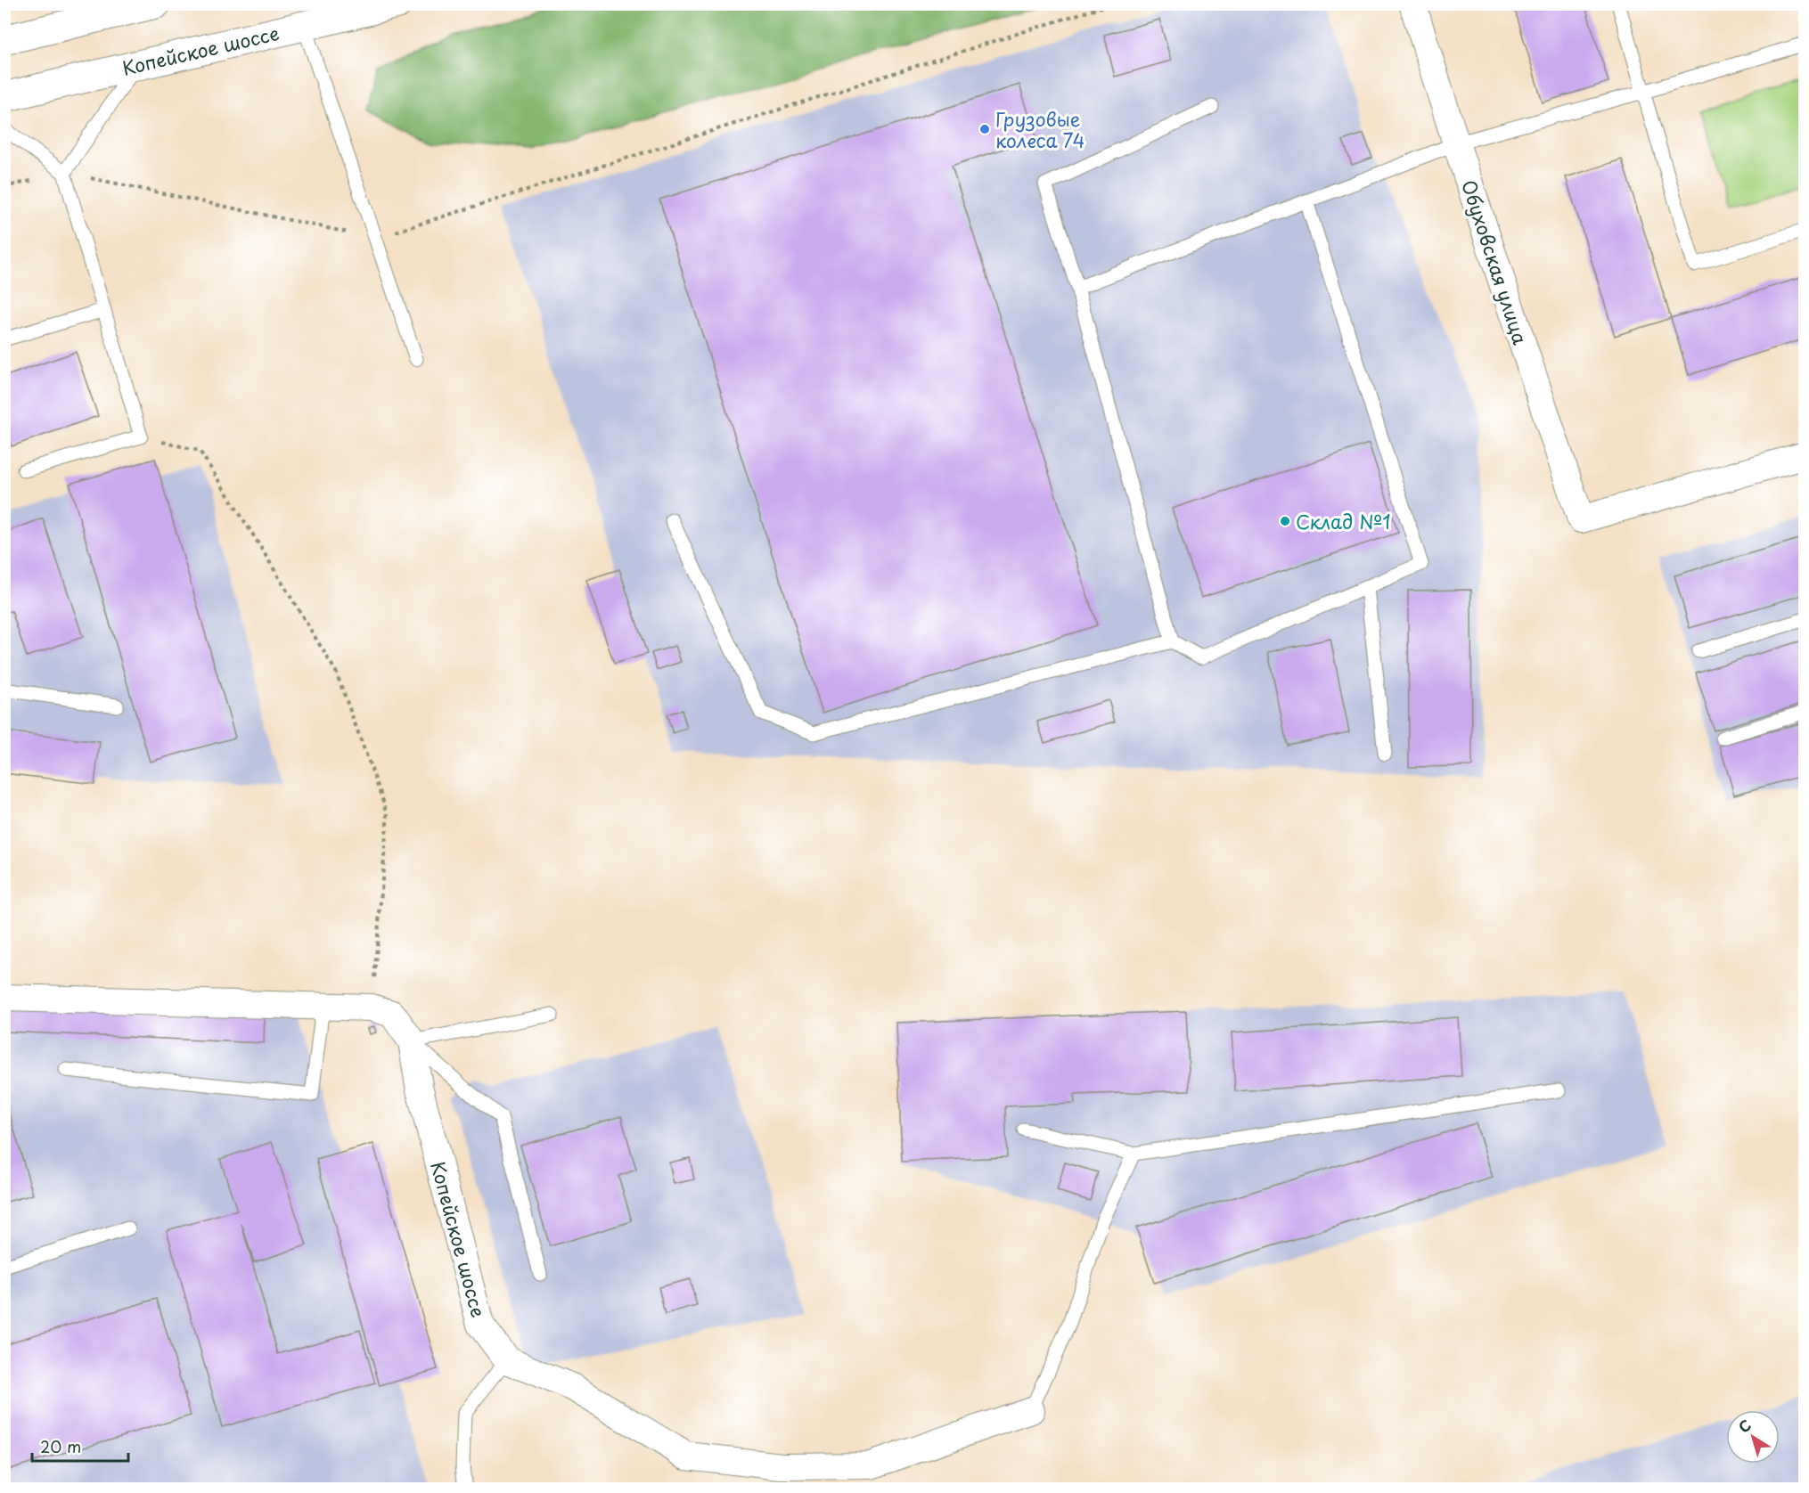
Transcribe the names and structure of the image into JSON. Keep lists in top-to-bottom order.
{
  "streets": {
    "main road": ["Копейское шоссе"],
    "street": ["Обуховская улица"]
  },
  "places": ["Грузовые колеса 74", "Склад №1"],
  "scale_bar": "20 m",
  "north": "top left"
}
